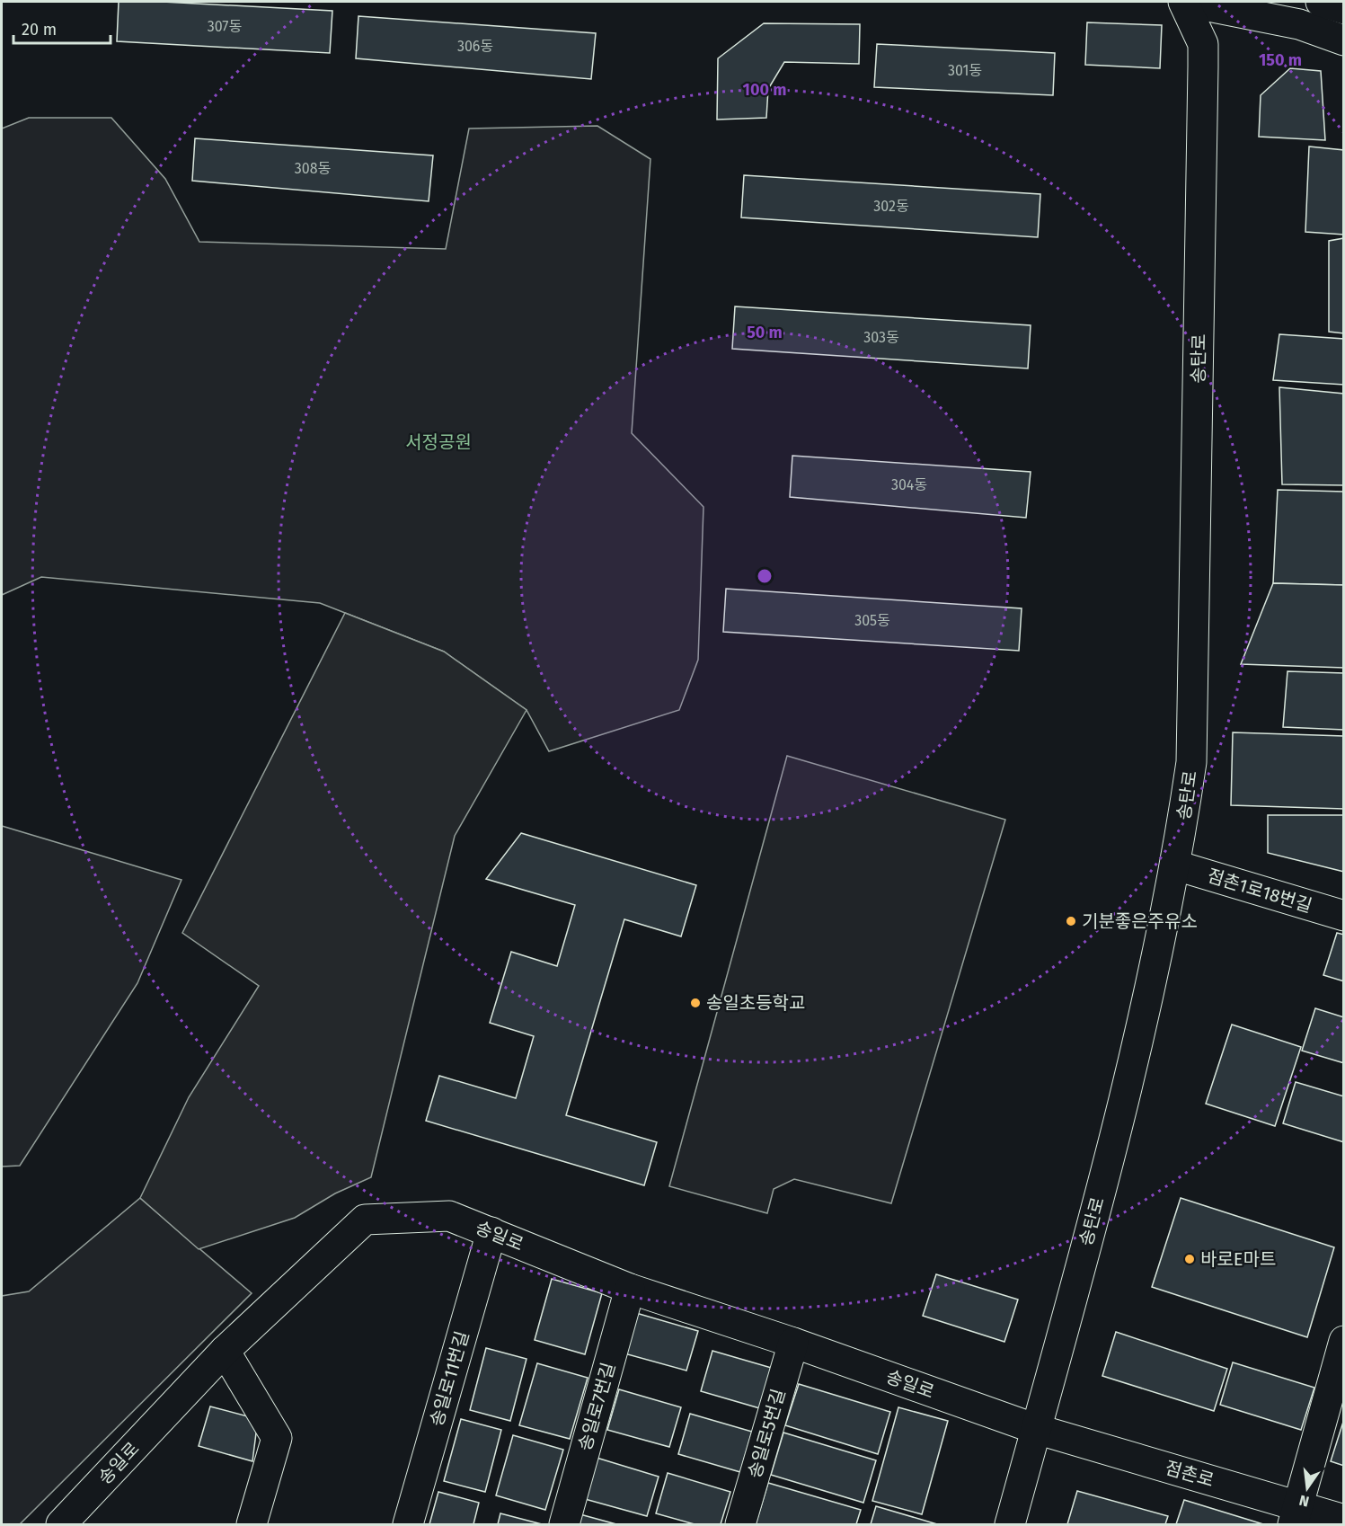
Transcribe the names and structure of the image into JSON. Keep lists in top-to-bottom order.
{
  "streets": {
    "street": [
      "송탄로",
      "점촌1로18번길",
      "송일로",
      "송일로11번길",
      "송일로7번길",
      "송일로5번길",
      "점촌로"
    ]
  },
  "crossings": [
    ["송탄로", "점촌1로18번길"],
    ["송탄로", "송일로"],
    ["송탄로", "점촌로"],
    ["송일로", "송일로11번길"],
    ["송일로", "송일로7번길"],
    ["송일로", "송일로5번길"],
    ["송일로", "점촌로"]
  ],
  "parks": ["서정공원"],
  "places": ["기분좋은주유소", "송일초등학교", "바로E마트"],
  "house_numbers": [
    "307동",
    "306동",
    "301동",
    "308동",
    "302동",
    "303동",
    "304동",
    "305동"
  ],
  "scale_bar": "20 m",
  "north": "bottom",
  "rings": ["150 m", "100 m", "50 m"]
}
